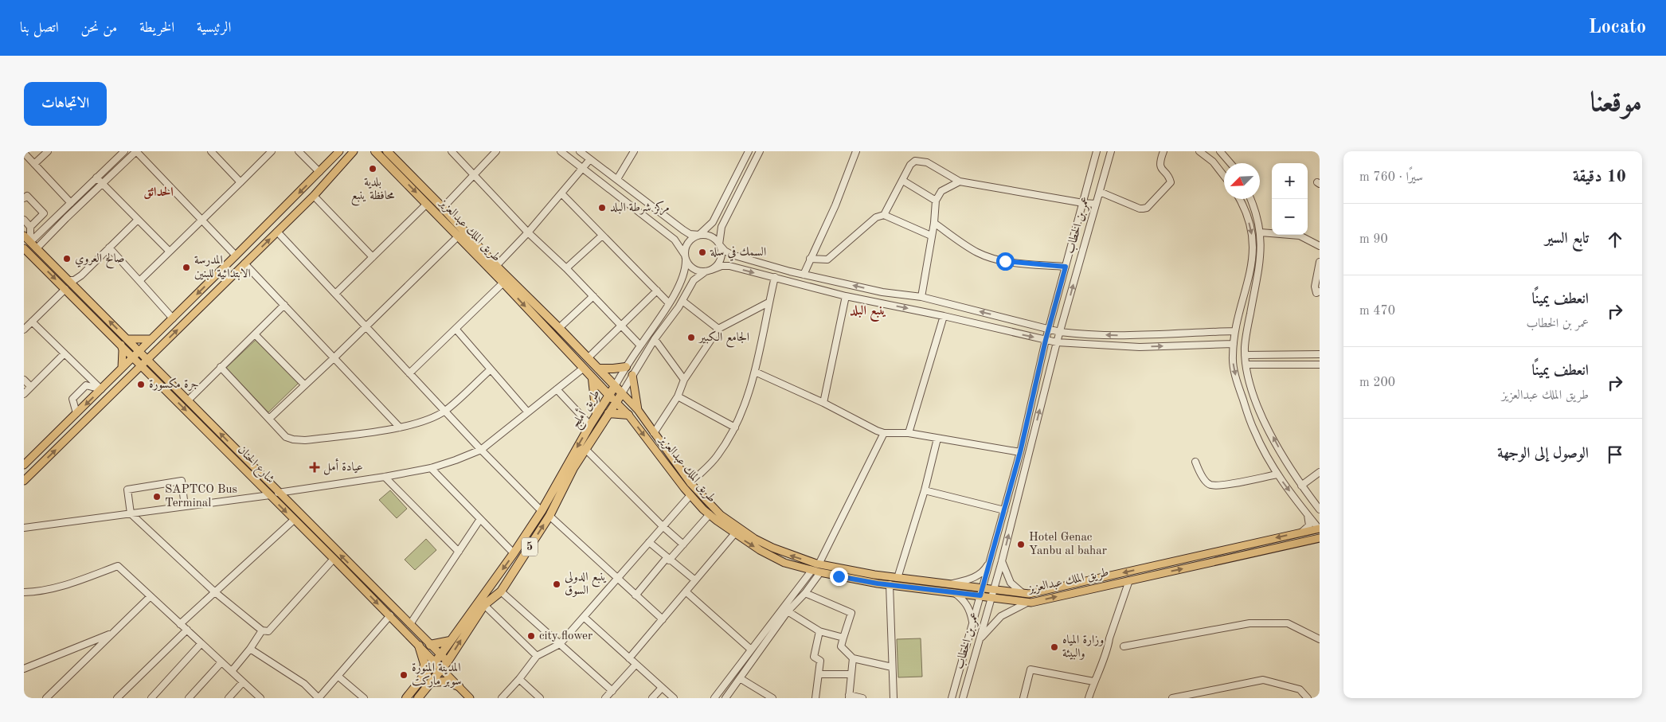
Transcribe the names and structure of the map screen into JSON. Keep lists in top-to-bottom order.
{
  "streets": {
    "highway": ["طريق الملك عبدالعزيز", "طريق أملج", "5"],
    "main road": ["شارع الحنان"],
    "street": ["عمر بن الخطاب"]
  },
  "crossings": [
    ["عمر بن الخطاب", "طريق الملك عبدالعزيز"],
    ["طريق الملك عبدالعزيز", "طريق أملج"],
    ["طريق أملج", "شارع الحنان"]
  ],
  "districts": ["الحدائق", "ينبع البلد"],
  "places": {
    "other": [
      "بلدية محافظة ينبع",
      "مركز شرطة البلد",
      "السمك في سلة",
      "صالح العروي",
      "المدرسة الابتدائية للبنين",
      "الجامع الكبير",
      "جرة مكسورة",
      "SAPTCO Bus Terminal",
      "Hotel Genac Yanbu al bahar",
      "ينبع الدولى السوق",
      "city flower",
      "وزارة المياه والبيئة",
      "المدينة المنورة سوبر ماركت"
    ],
    "health": ["عيادة أمل"]
  },
  "north": "bottom left",
  "page": {
    "header": "Locato",
    "nav": [
      "الرئيسية",
      "الخريطة",
      "من نحن",
      "اتصل بنا"
    ],
    "title": "موقعنا",
    "buttons": "الاتجاهات",
    "heading": ["10 دقيقة", "سيرًا · 760 m"],
    "map_buttons": ["+", "−"],
    "list": [
      ["تابع السير", "90 m"],
      ["انعطف يمينًا", "عمر بن الخطاب", "470 m"],
      ["انعطف يمينًا", "طريق الملك عبدالعزيز", "200 m"],
      "الوصول إلى الوجهة"
    ]
  }
}
